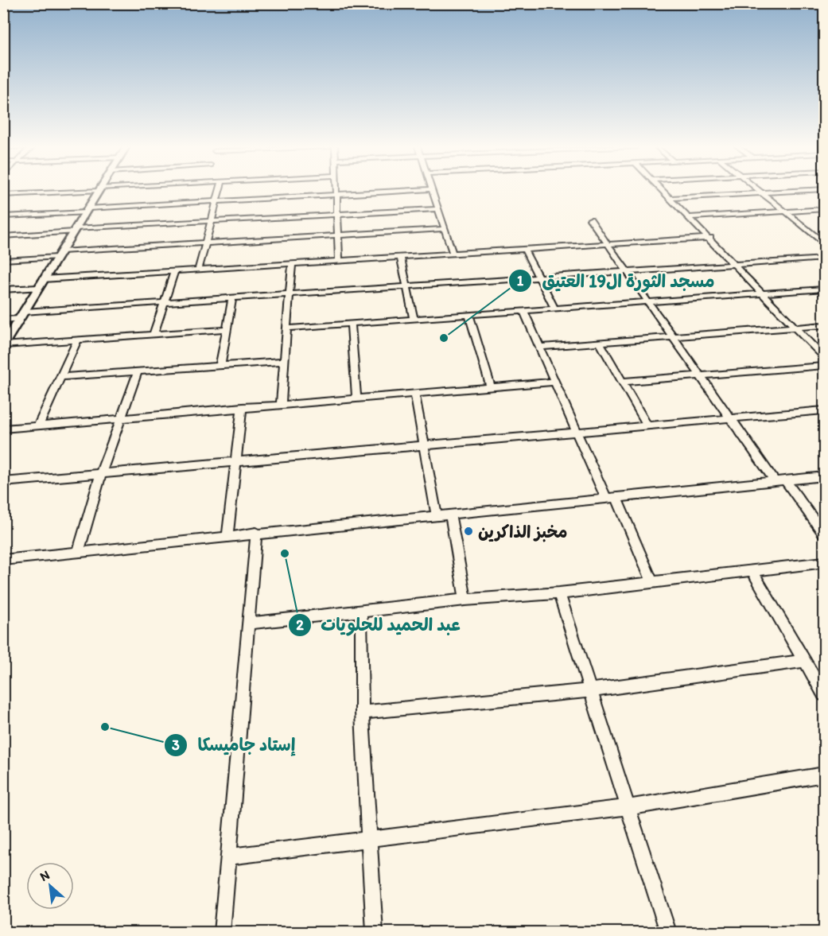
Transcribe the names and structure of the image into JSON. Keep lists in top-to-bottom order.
{
  "places": [
    "مسجد الثورة ال19 العتيق",
    "مخبز الذاكرين",
    "عبد الحميد للحلويات",
    "إستاد جاميسكا"
  ],
  "north": "top left"
}
